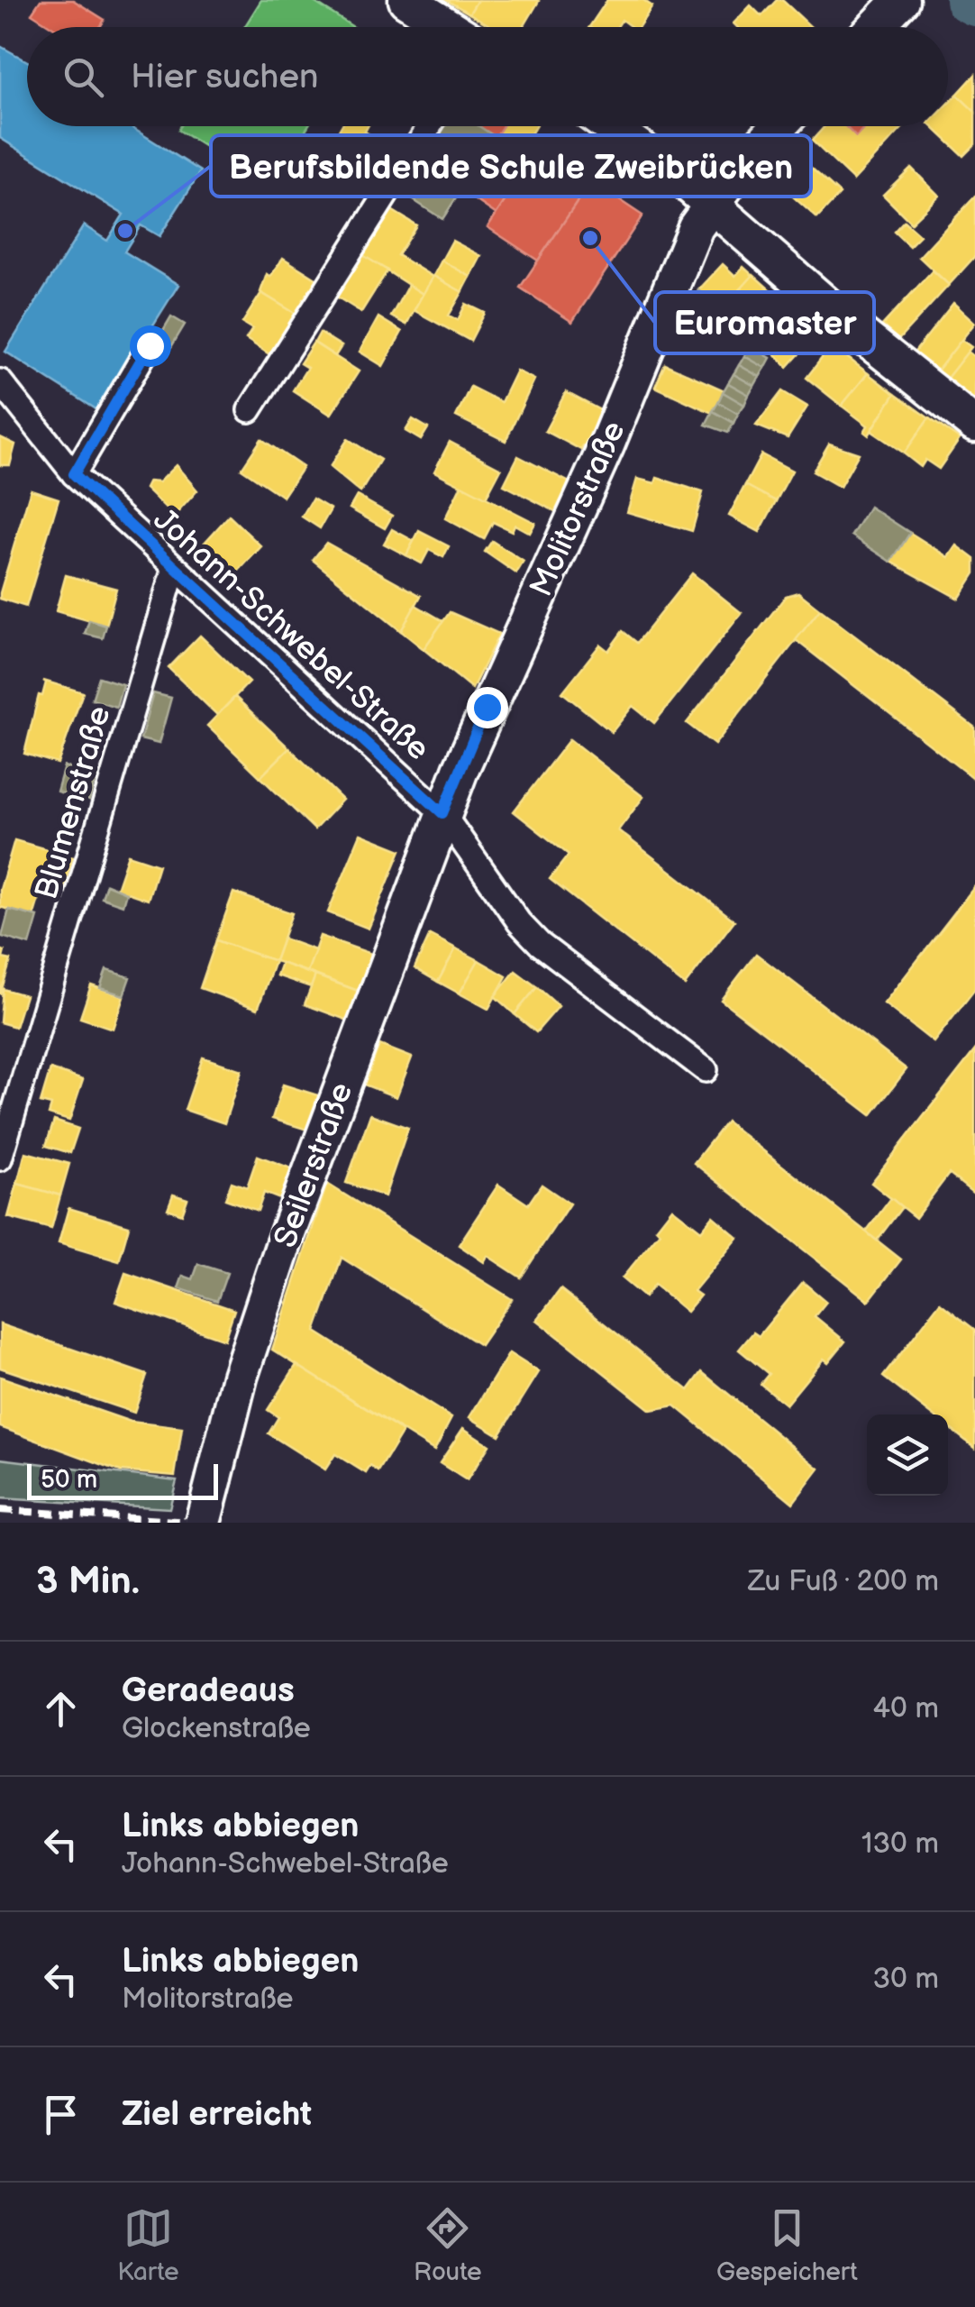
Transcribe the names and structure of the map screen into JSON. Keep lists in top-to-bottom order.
{
  "streets": {
    "main road": ["Molitorstraße", "Seilerstraße"],
    "street": ["Johann-Schwebel-Straße", "Blumenstraße"]
  },
  "crossings": [
    ["Molitorstraße", "Johann-Schwebel-Straße"],
    ["Molitorstraße", "Seilerstraße"],
    ["Johann-Schwebel-Straße", "Blumenstraße"],
    ["Johann-Schwebel-Straße", "Seilerstraße"]
  ],
  "places": ["Berufsbildende Schule Zweibrücken", "Euromaster"],
  "scale_bar": "50 m",
  "page": {
    "search": "Hier suchen",
    "scale": "50 m",
    "heading": ["3 Min.", "Zu Fuß · 200 m"],
    "list": [
      ["Geradeaus", "Glockenstraße", "40 m"],
      ["Links abbiegen", "Johann-Schwebel-Straße", "130 m"],
      ["Links abbiegen", "Molitorstraße", "30 m"],
      "Ziel erreicht"
    ],
    "nav": ["Karte", "Route", "Gespeichert"]
  }
}
